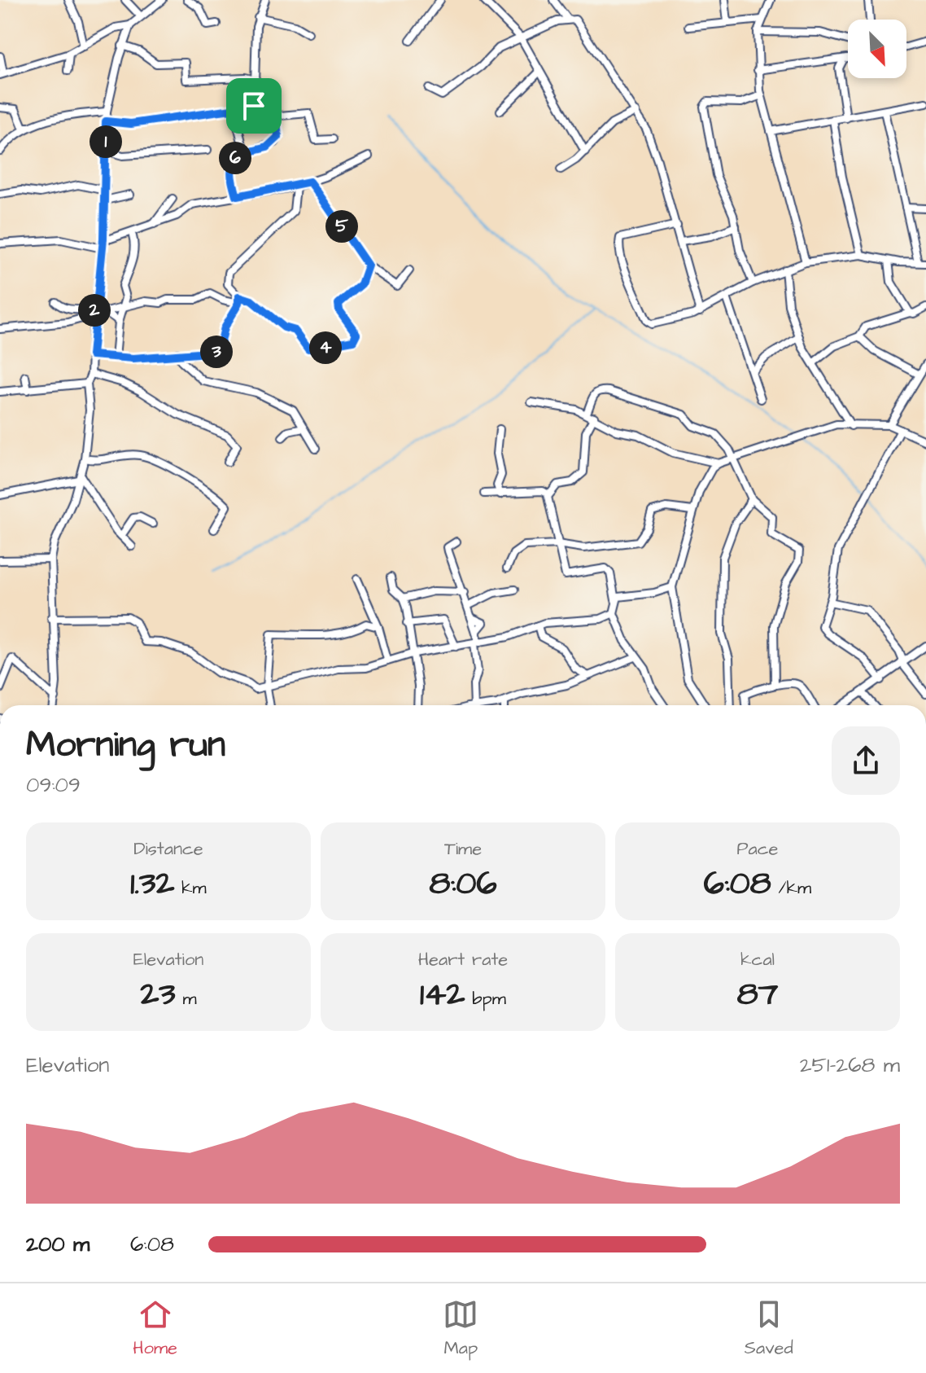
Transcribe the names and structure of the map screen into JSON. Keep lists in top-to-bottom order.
{
  "north": "bottom right",
  "page": {
    "pins": [
      "1",
      "6",
      "5",
      "2",
      "4",
      "3"
    ],
    "heading": ["Morning run", "09:09"],
    "stats": [
      ["Distance", "1.32 km"],
      ["Time", "8:06"],
      ["Pace", "6:08 /km"],
      ["Elevation", "23 m"],
      ["Heart rate", "142 bpm"],
      ["kcal", "87"]
    ],
    "chart": ["Elevation", "251–268 m"],
    "list": [
      {
        "name": "200 m",
        "note": "6:08"
      }
    ],
    "tabs": ["Home", "Map", "Saved"]
  }
}
